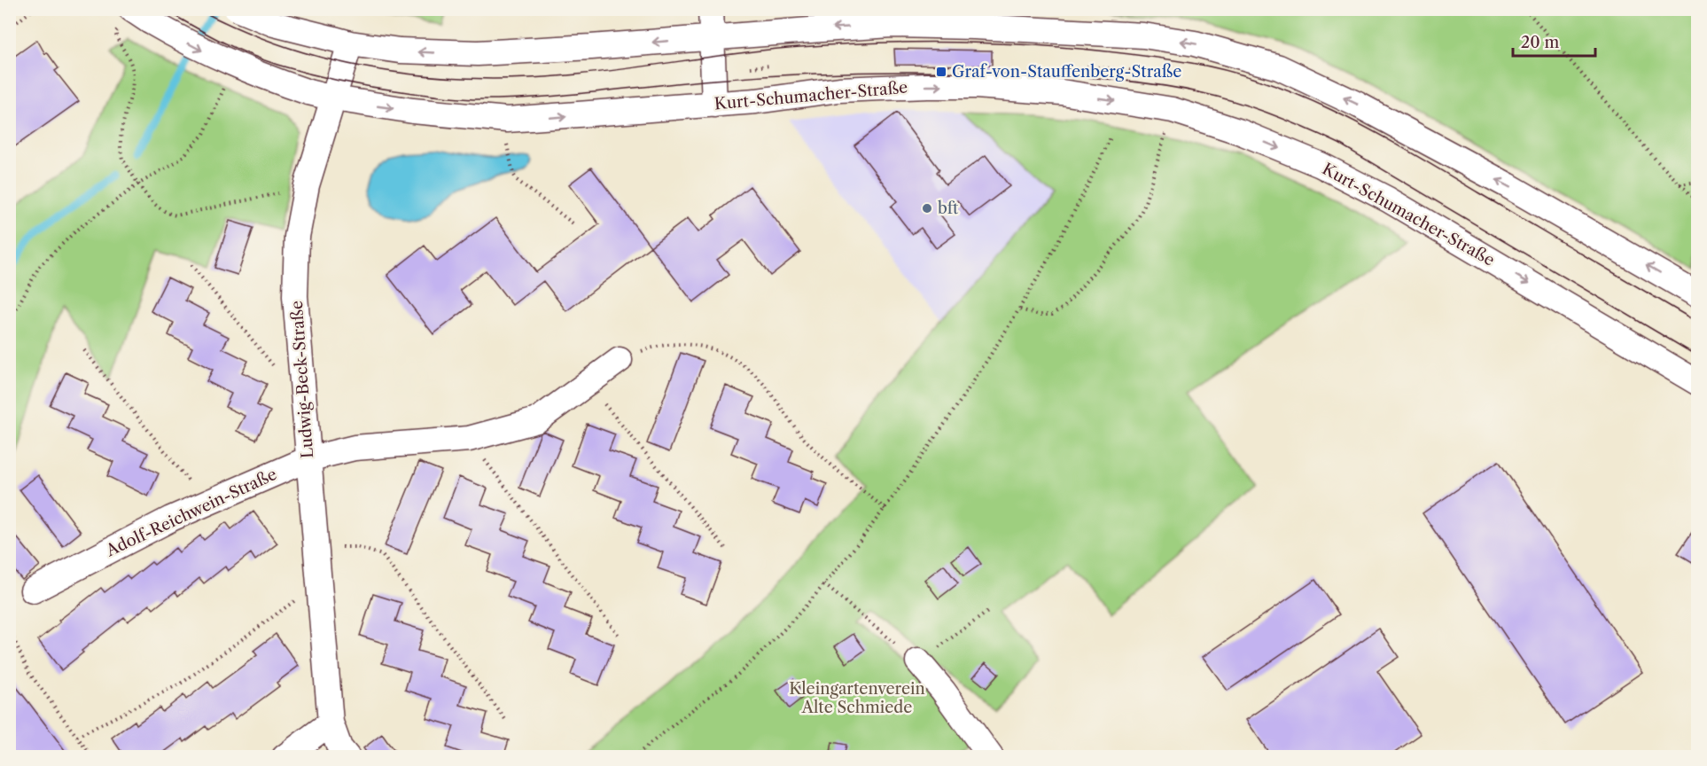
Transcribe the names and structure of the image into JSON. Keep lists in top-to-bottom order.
{
  "streets": {
    "street": ["Kurt-Schumacher-Straße", "Ludwig-Beck-Straße", "Adolf-Reichwein-Straße"]
  },
  "crossings": [
    ["Kurt-Schumacher-Straße", "Ludwig-Beck-Straße"],
    ["Ludwig-Beck-Straße", "Adolf-Reichwein-Straße"]
  ],
  "parks": ["Kleingartenverein Alte Schmiede"],
  "places": {
    "transit": ["Graf-von-Stauffenberg-Straße"],
    "other": ["bft"]
  },
  "scale_bar": "20 m"
}
